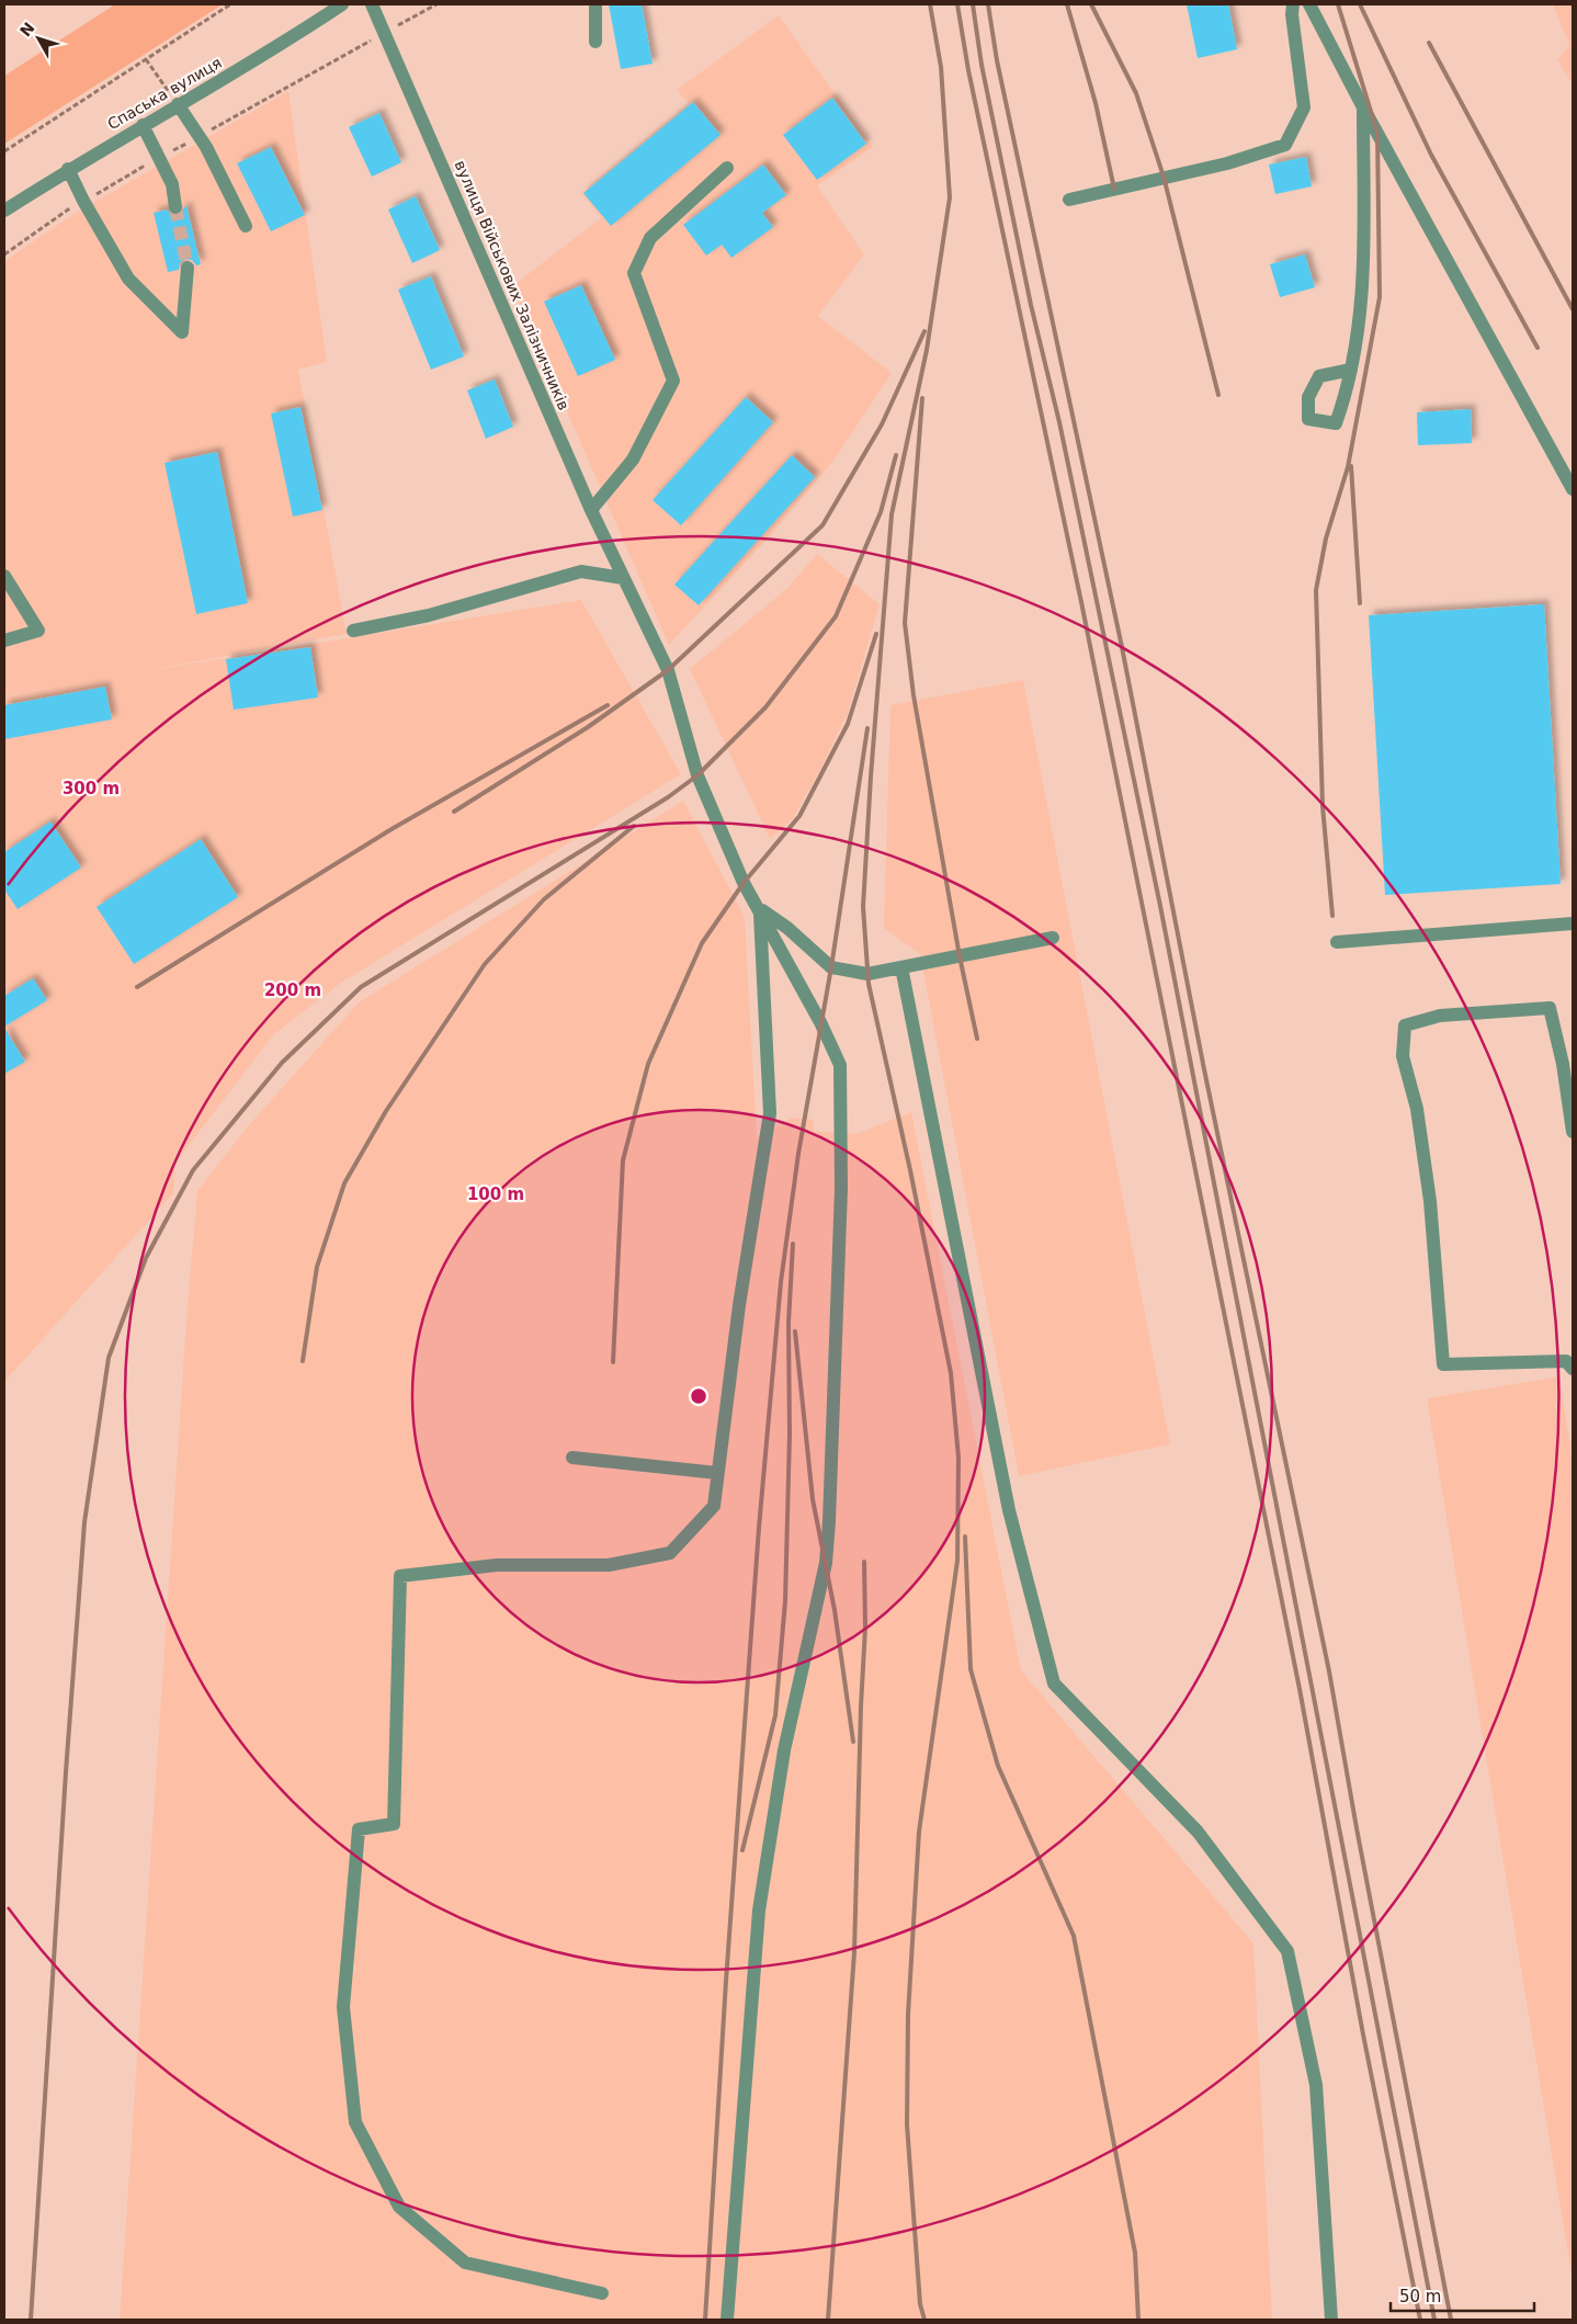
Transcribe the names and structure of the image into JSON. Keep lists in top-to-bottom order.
{
  "streets": {
    "street": ["Спаська вулиця", "вулиця Військових Залізничників"]
  },
  "scale_bar": "50 m",
  "north": "top left",
  "rings": ["300 m", "200 m", "100 m"]
}
